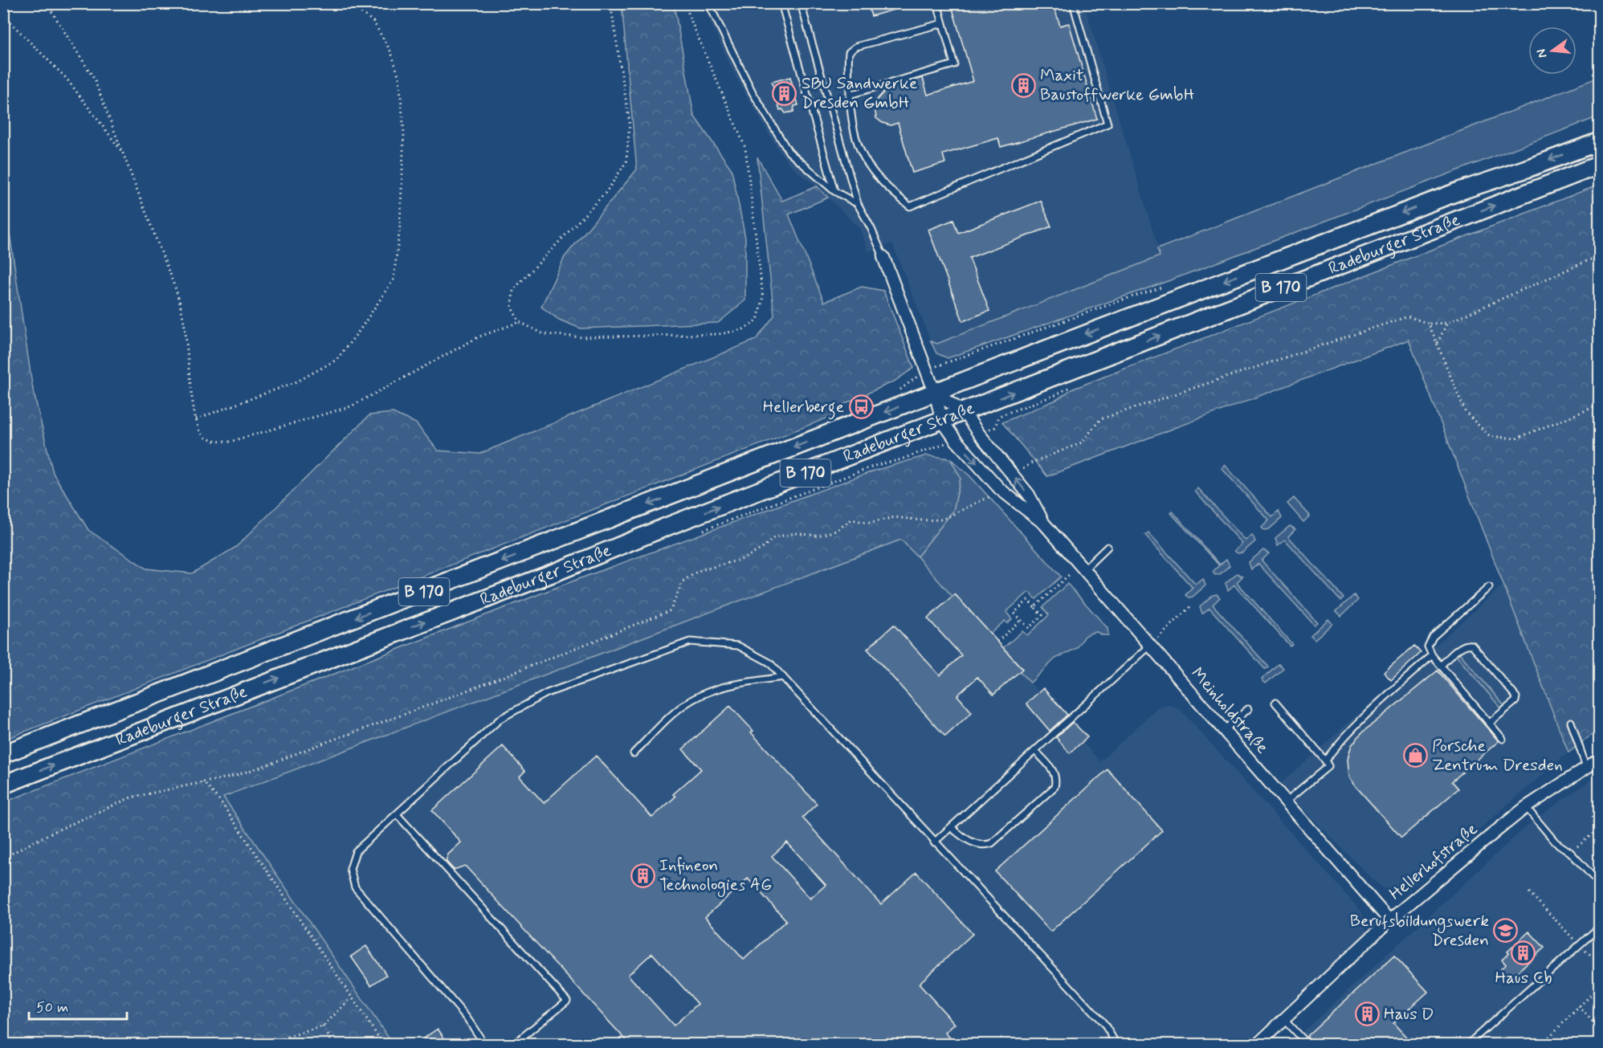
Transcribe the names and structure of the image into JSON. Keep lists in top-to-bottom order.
{
  "streets": {
    "main road": ["Radeburger Straße", "B 170"],
    "street": ["Meinholdstraße", "Hellerhofstraße"]
  },
  "crossings": [
    ["Radeburger Straße", "Meinholdstraße"],
    ["Meinholdstraße", "Hellerhofstraße"]
  ],
  "places": {
    "building": [
      "Maxit Baustoffwerke GmbH",
      "SBU Sandwerke Dresden GmbH",
      "Infineon Technologies AG",
      "Haus Cb",
      "Haus D"
    ],
    "bus stop": ["Hellerberge"],
    "shop": ["Porsche Zentrum Dresden"],
    "school or university": ["Berufsbildungswerk Dresden"]
  },
  "scale_bar": "50 m",
  "north": "left"
}
